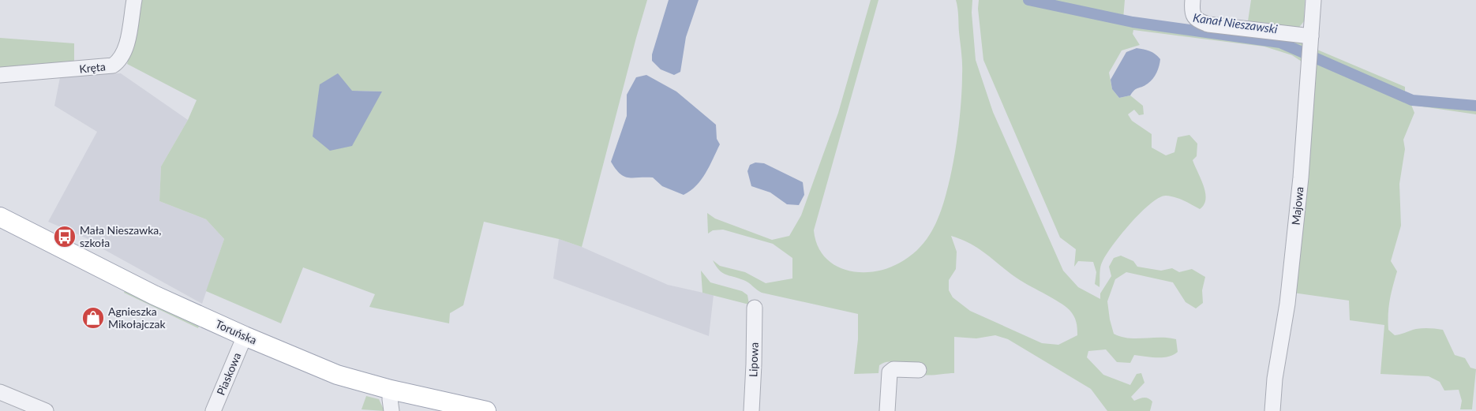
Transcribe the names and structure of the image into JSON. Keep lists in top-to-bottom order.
{
  "streets": {
    "main road": ["Toruńska"],
    "street": [
      "Kręta",
      "Majowa",
      "Lipowa",
      "Piaskowa"
    ]
  },
  "crossings": [
    ["Toruńska", "Piaskowa"]
  ],
  "water": ["Kanał Nieszawski"],
  "places": {
    "bus stop": ["Mała Nieszawka, szkoła"],
    "shop": ["Agnieszka Mikołajczak"]
  }
}
